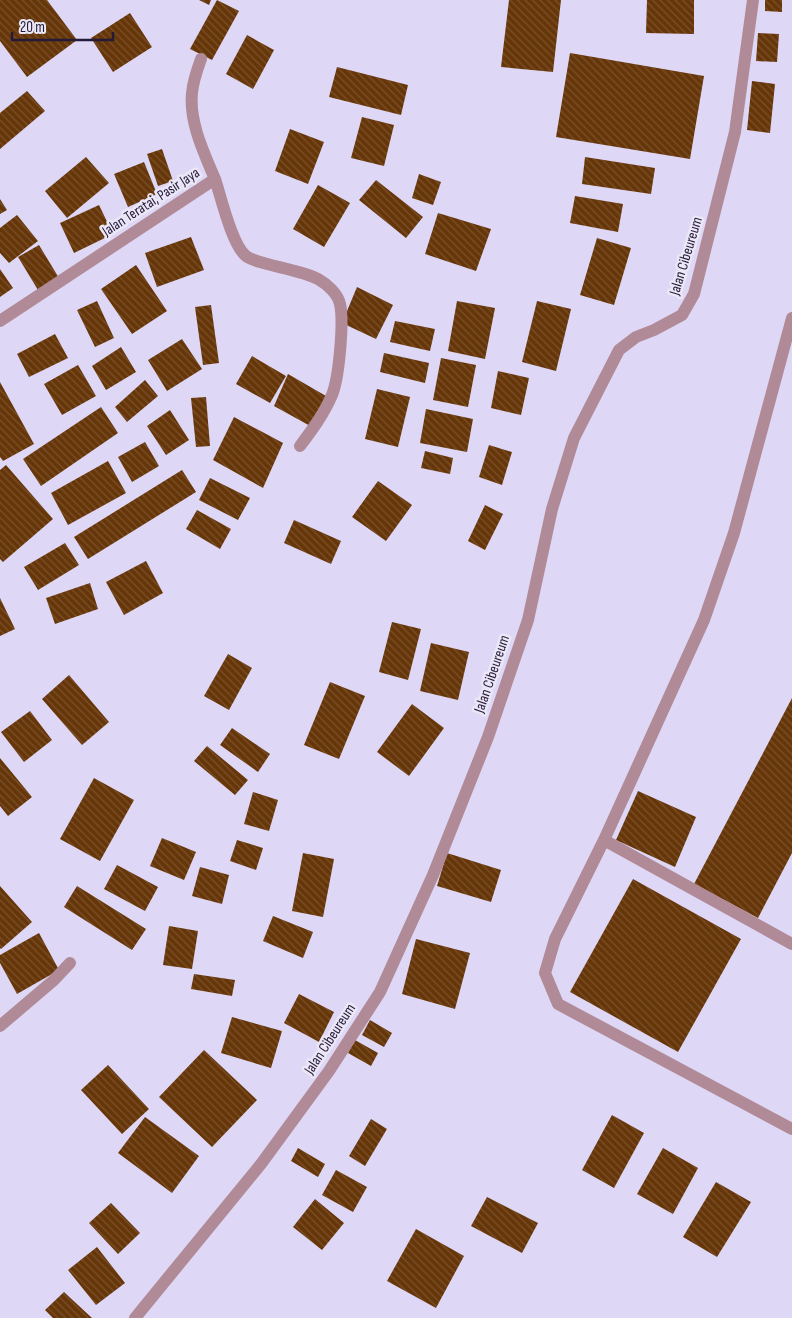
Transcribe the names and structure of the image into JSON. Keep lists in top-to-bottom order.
{
  "streets": {
    "street": ["Jalan Teratai, Pasir Jaya", "Jalan Cibeureum"]
  },
  "scale_bar": "20 m"
}
